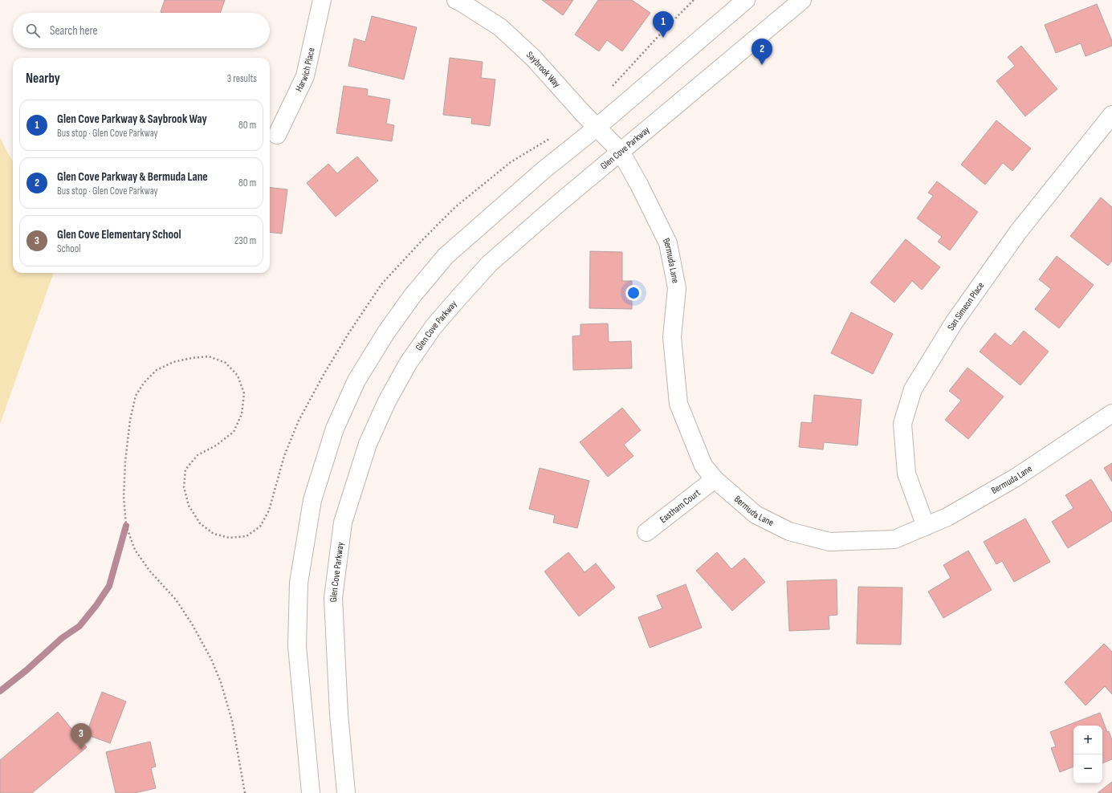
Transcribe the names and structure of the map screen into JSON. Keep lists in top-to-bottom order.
{
  "streets": {
    "main road": [
      "Harwich Place",
      "Saybrook Way",
      "Glen Cove Parkway",
      "Bermuda Lane",
      "San Simeon Place",
      "Eastham Court"
    ]
  },
  "crossings": [
    ["Saybrook Way", "Glen Cove Parkway"],
    ["Saybrook Way", "Bermuda Lane"],
    ["Glen Cove Parkway", "Bermuda Lane"],
    ["Bermuda Lane", "San Simeon Place"],
    ["Bermuda Lane", "Eastham Court"]
  ],
  "page": {
    "pins": ["1", "2", "3"],
    "search": "Search here",
    "heading": ["Nearby", "3 results"],
    "list": [
      {
        "mark": "1",
        "name": "Glen Cove Parkway & Saybrook Way",
        "note": "Bus stop · Glen Cove Parkway",
        "value": "80 m"
      },
      {
        "mark": "2",
        "name": "Glen Cove Parkway & Bermuda Lane",
        "note": "Bus stop · Glen Cove Parkway",
        "value": "80 m"
      },
      {
        "mark": "3",
        "name": "Glen Cove Elementary School",
        "note": "School",
        "value": "230 m"
      }
    ],
    "map_buttons": ["+", "−"]
  }
}
